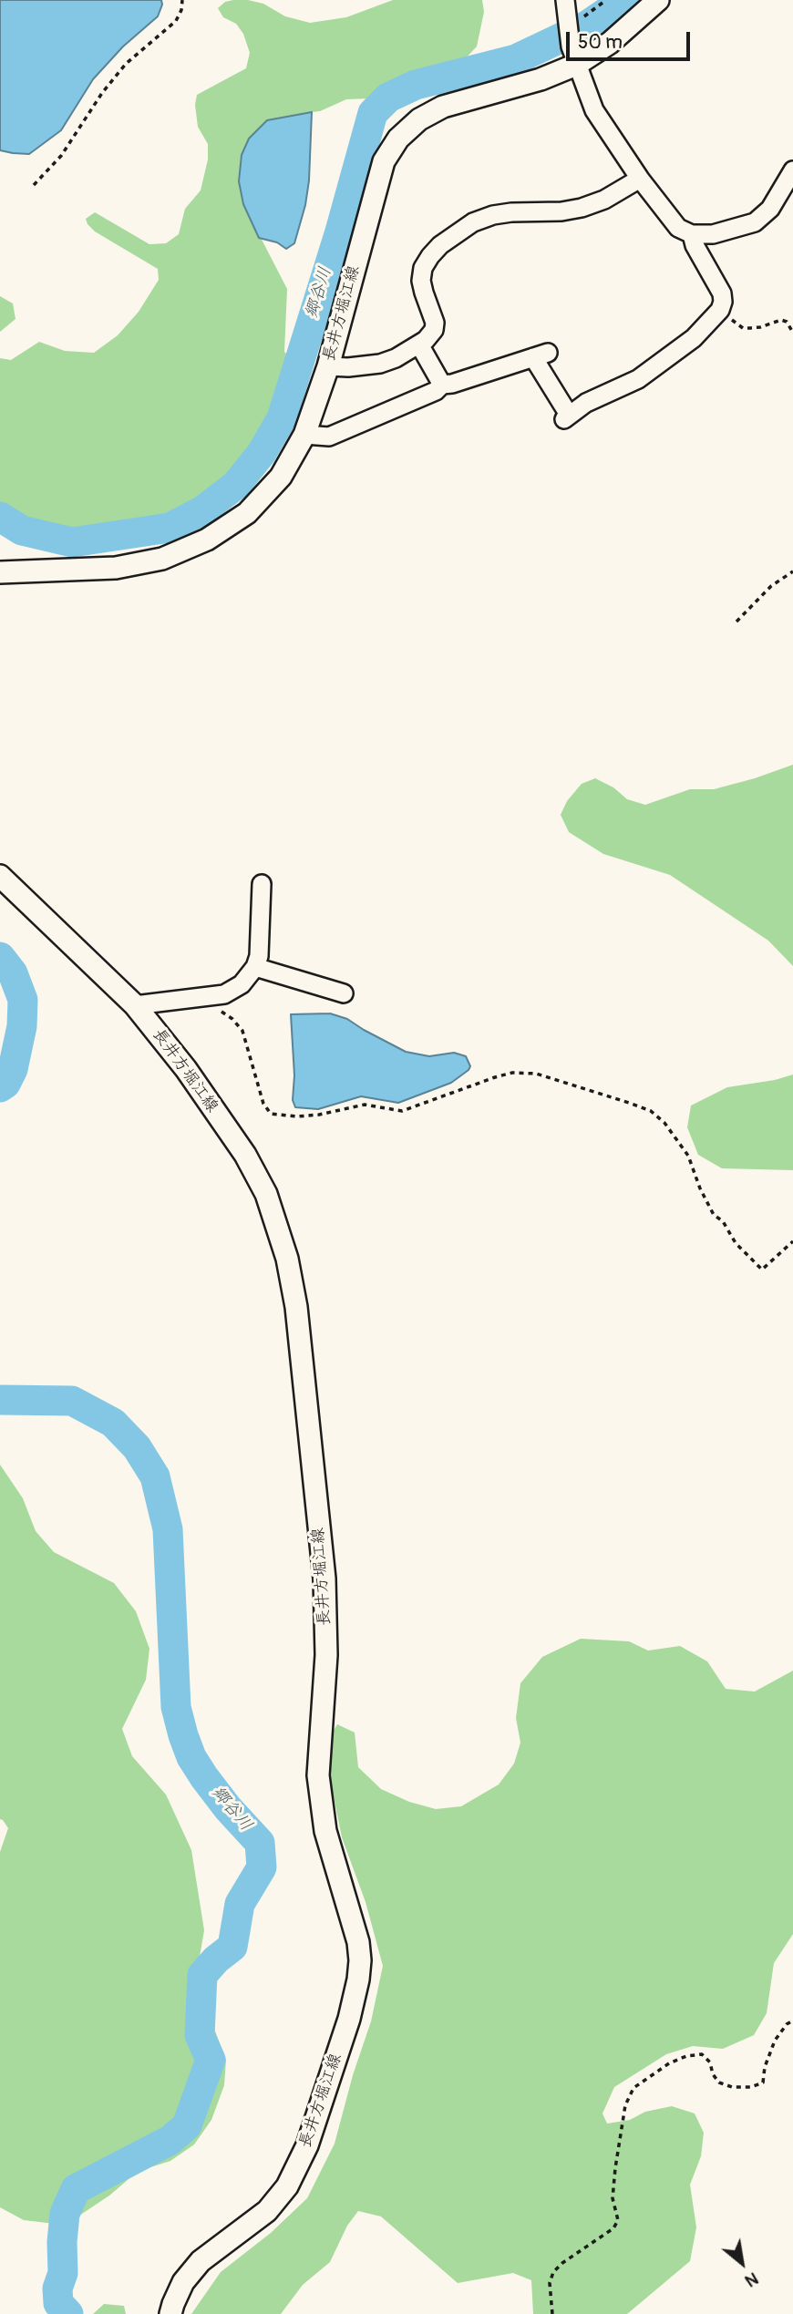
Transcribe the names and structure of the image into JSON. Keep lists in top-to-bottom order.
{
  "streets": {
    "main road": ["長井方堀江線"]
  },
  "water": ["郷谷川"],
  "scale_bar": "50 m",
  "north": "bottom right"
}
